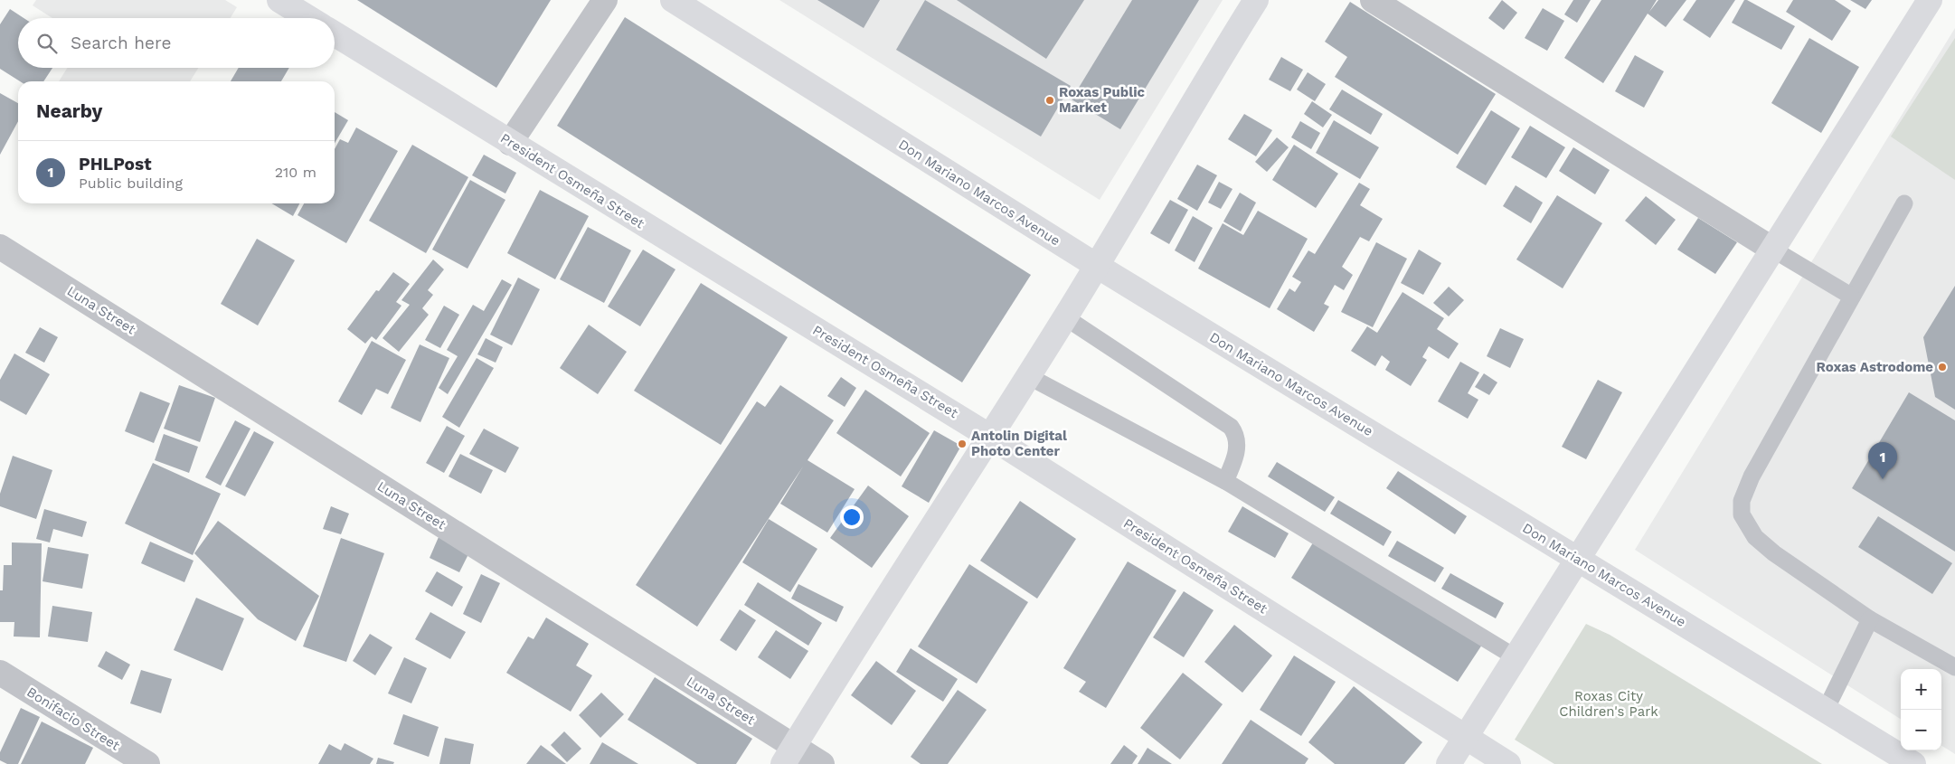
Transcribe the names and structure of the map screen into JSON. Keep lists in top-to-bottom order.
{
  "streets": {
    "main road": ["President Osmeña Street", "Don Mariano Marcos Avenue"],
    "street": ["Luna Street", "Bonifacio Street"]
  },
  "parks": ["Roxas City Children's Park"],
  "places": ["Roxas Public Market", "Roxas Astrodome", "Antolin Digital Photo Center"],
  "page": {
    "search": "Search here",
    "heading": "Nearby",
    "list": [
      {
        "mark": "1",
        "name": "PHLPost",
        "note": "Public building",
        "value": "210 m"
      }
    ],
    "pins": "1",
    "map_buttons": ["+", "−"]
  }
}
